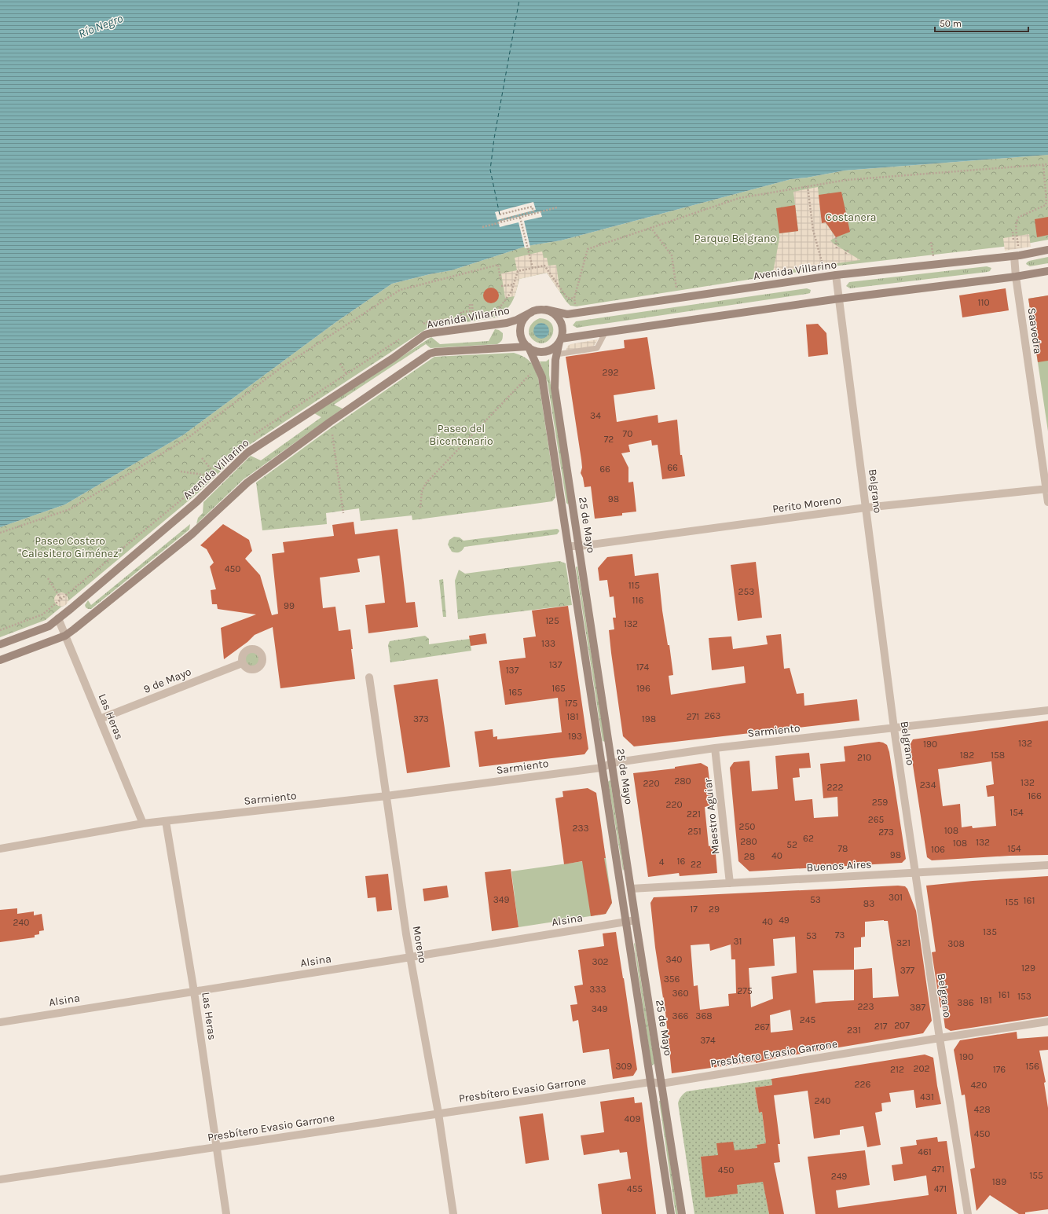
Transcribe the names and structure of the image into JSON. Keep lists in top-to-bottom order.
{
  "streets": {
    "main road": ["Avenida Villarino", "25 de Mayo"],
    "street": [
      "Saavedra",
      "Belgrano",
      "Perito Moreno",
      "9 de Mayo",
      "Las Heras",
      "Sarmiento",
      "Maestro Aguiar",
      "Buenos Aires",
      "Alsina",
      "Moreno",
      "Presbítero Evasio Garrone"
    ]
  },
  "crossings": [
    ["Avenida Villarino", "Saavedra"],
    ["Avenida Villarino", "Belgrano"],
    ["Avenida Villarino", "25 de Mayo"],
    ["Avenida Villarino", "Las Heras"],
    ["Saavedra", "Perito Moreno"],
    ["Belgrano", "Perito Moreno"],
    ["Belgrano", "Sarmiento"],
    ["Belgrano", "Buenos Aires"],
    ["Belgrano", "Presbítero Evasio Garrone"],
    ["Perito Moreno", "25 de Mayo"],
    ["25 de Mayo", "Sarmiento"],
    ["25 de Mayo", "Buenos Aires"],
    ["25 de Mayo", "Alsina"],
    ["25 de Mayo", "Presbítero Evasio Garrone"],
    ["9 de Mayo", "Las Heras"],
    ["Las Heras", "Sarmiento"],
    ["Las Heras", "Alsina"],
    ["Las Heras", "Presbítero Evasio Garrone"],
    ["Sarmiento", "Maestro Aguiar"],
    ["Sarmiento", "Moreno"],
    ["Maestro Aguiar", "Buenos Aires"],
    ["Alsina", "Moreno"],
    ["Moreno", "Presbítero Evasio Garrone"]
  ],
  "water": ["Río Negro"],
  "parks": [
    "Costanera",
    "Parque Belgrano",
    "Paseo del Bicentenario",
    "Paseo Costero \"Calesitero Giménez\""
  ],
  "house_numbers": [
    "110",
    "292",
    "34",
    "70",
    "72",
    "66",
    "66",
    "98",
    "450",
    "115",
    "253",
    "116",
    "99",
    "125",
    "132",
    "133",
    "137",
    "174",
    "137",
    "165",
    "196",
    "165",
    "175",
    "263",
    "181",
    "271",
    "373",
    "198",
    "193",
    "132",
    "190",
    "182",
    "158",
    "210",
    "280",
    "132",
    "220",
    "234",
    "222",
    "166",
    "259",
    "220",
    "154",
    "221",
    "265",
    "250",
    "233",
    "108",
    "251",
    "273",
    "62",
    "280",
    "132",
    "108",
    "52",
    "78",
    "154",
    "106",
    "98",
    "40",
    "28",
    "16",
    "4",
    "22",
    "301",
    "349",
    "53",
    "161",
    "155",
    "83",
    "17",
    "29",
    "49",
    "40",
    "240",
    "135",
    "73",
    "53",
    "31",
    "321",
    "308",
    "340",
    "302",
    "129",
    "377",
    "356",
    "333",
    "275",
    "360",
    "161",
    "153",
    "181",
    "386",
    "223",
    "387",
    "349",
    "366",
    "368",
    "245",
    "207",
    "217",
    "267",
    "231",
    "374",
    "190",
    "309",
    "156",
    "202",
    "212",
    "176",
    "226",
    "420",
    "431",
    "240",
    "428",
    "409",
    "450",
    "461",
    "471",
    "450",
    "155",
    "249",
    "189",
    "455",
    "471"
  ],
  "scale_bar": "50 m"
}
